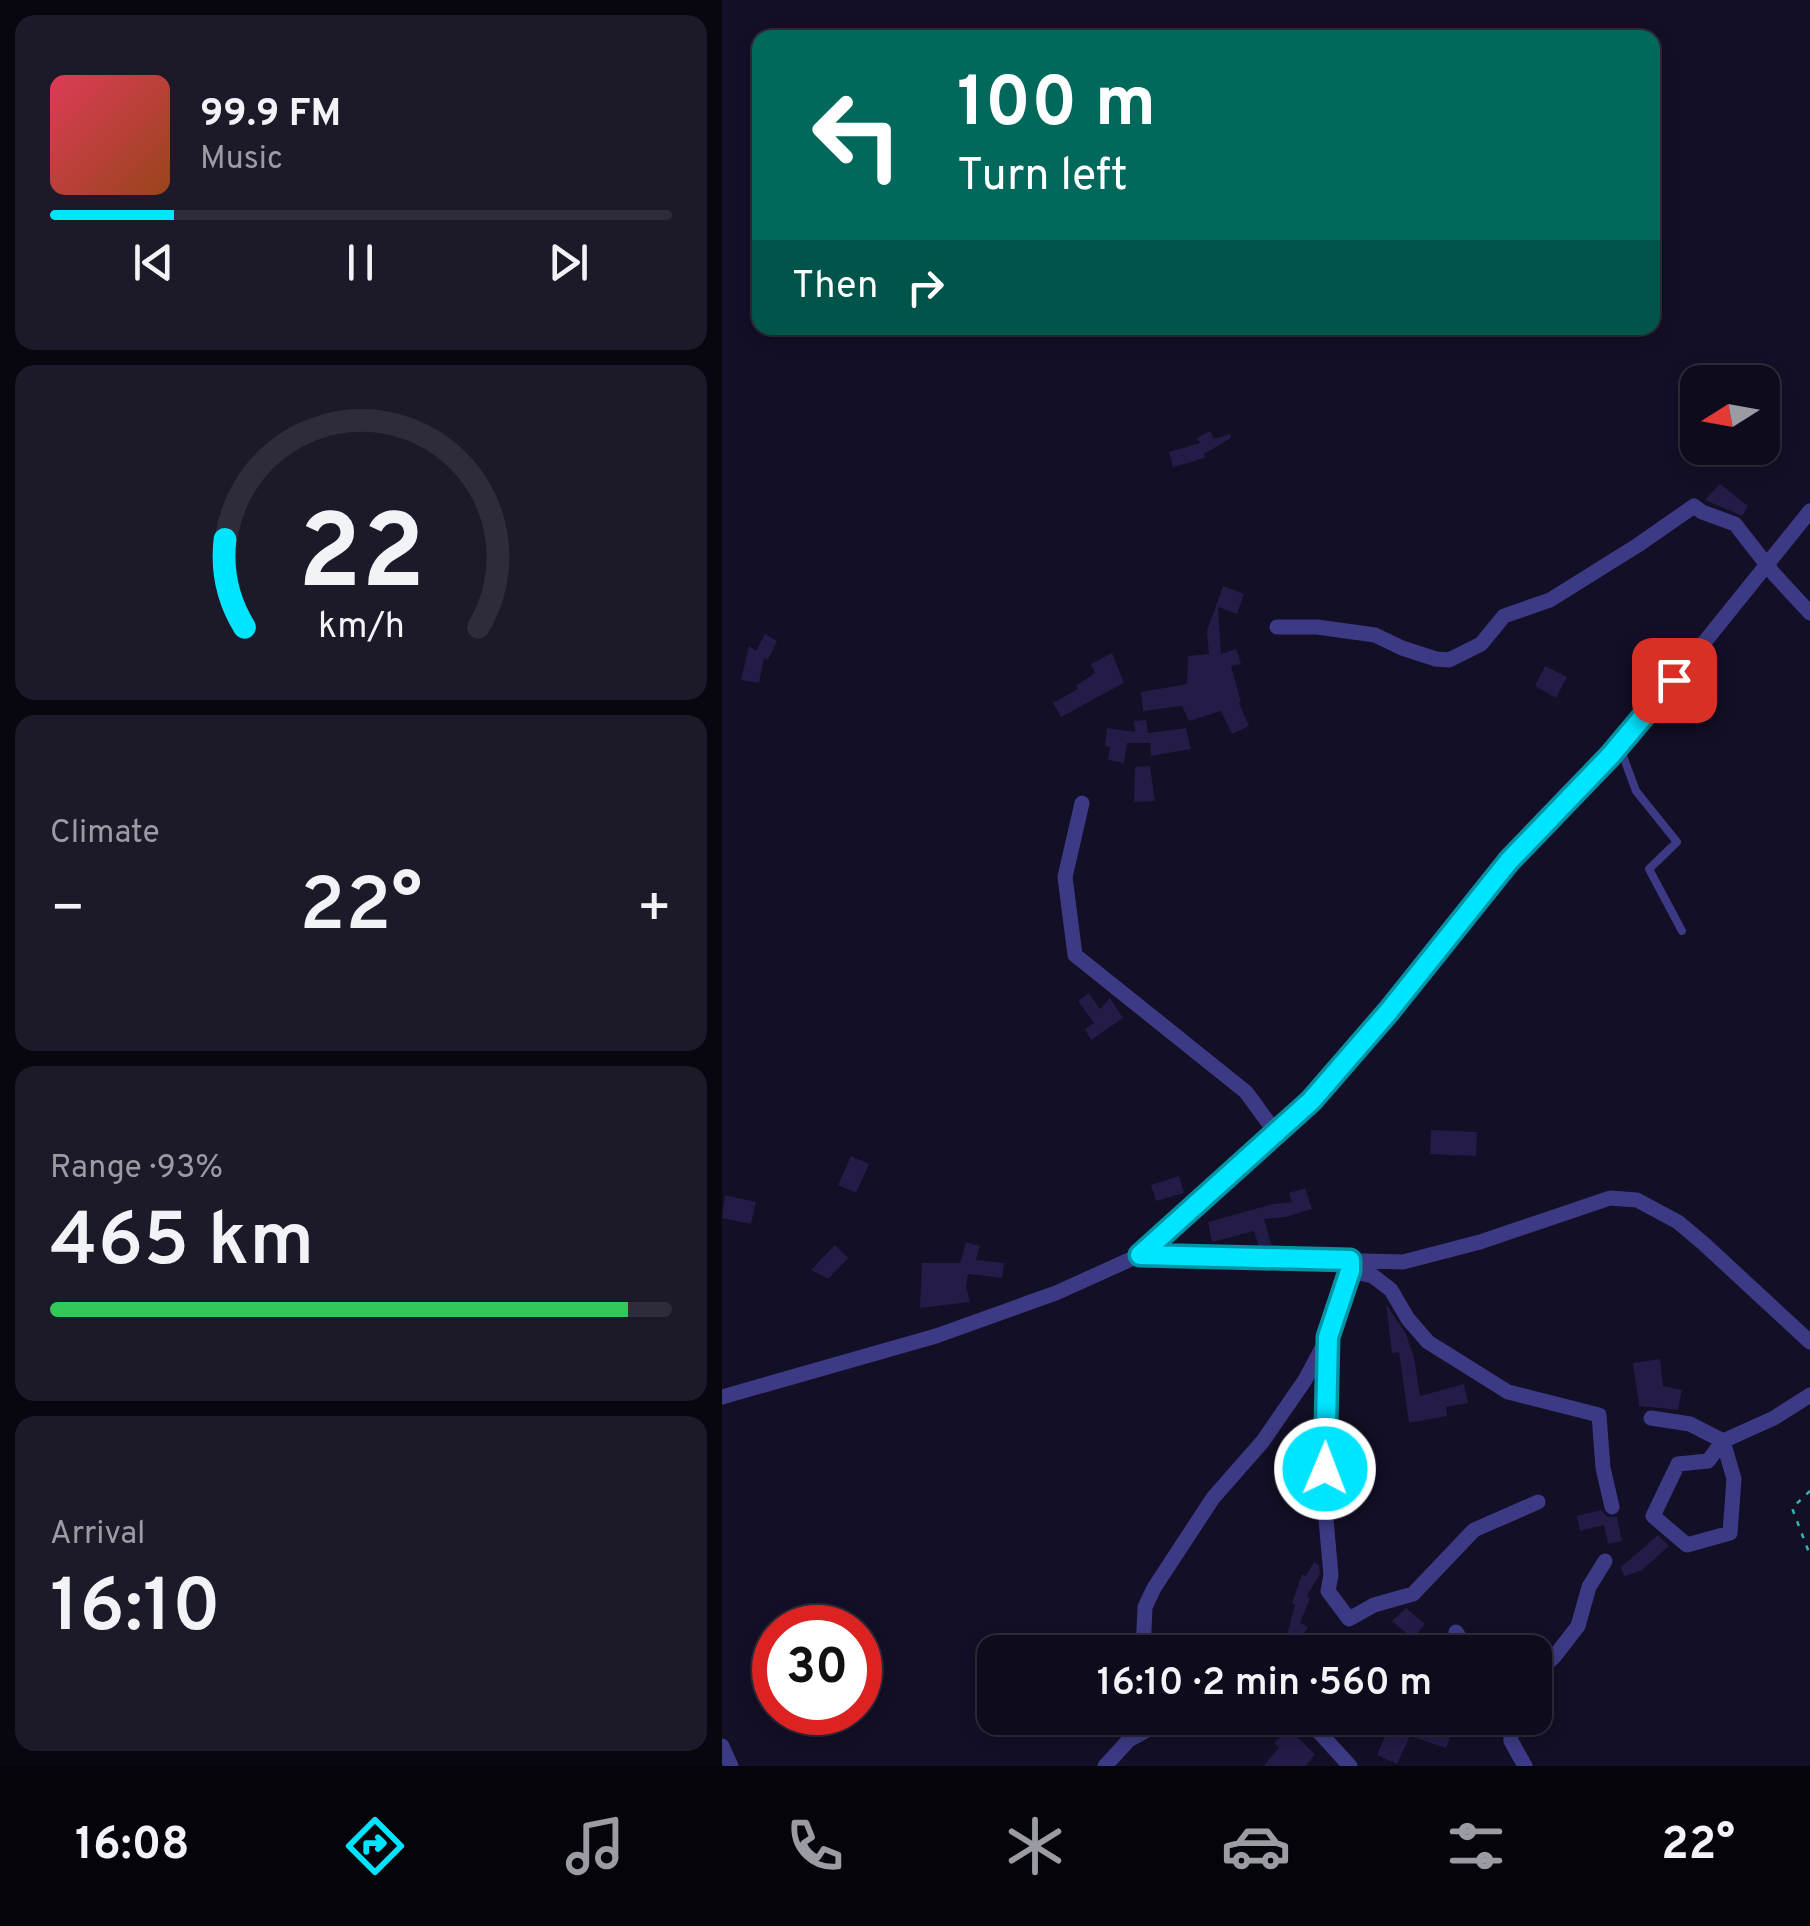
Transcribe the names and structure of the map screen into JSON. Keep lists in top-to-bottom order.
{
  "north": "left",
  "page": {
    "turn": ["100 m", "Turn left"],
    "song": ["99.9 FM", "Music"],
    "then": "Then",
    "tile": [
      "Climate",
      ["Range · 93%", "465 km"],
      ["Arrival", "16:10"]
    ],
    "heat": ["−", "22°", "+"],
    "limit": "30",
    "trip": "16:10 · 2 min · 560 m",
    "tabs": ["16:08", "22°"],
    "gauge": ["22", "km/h"]
  }
}
